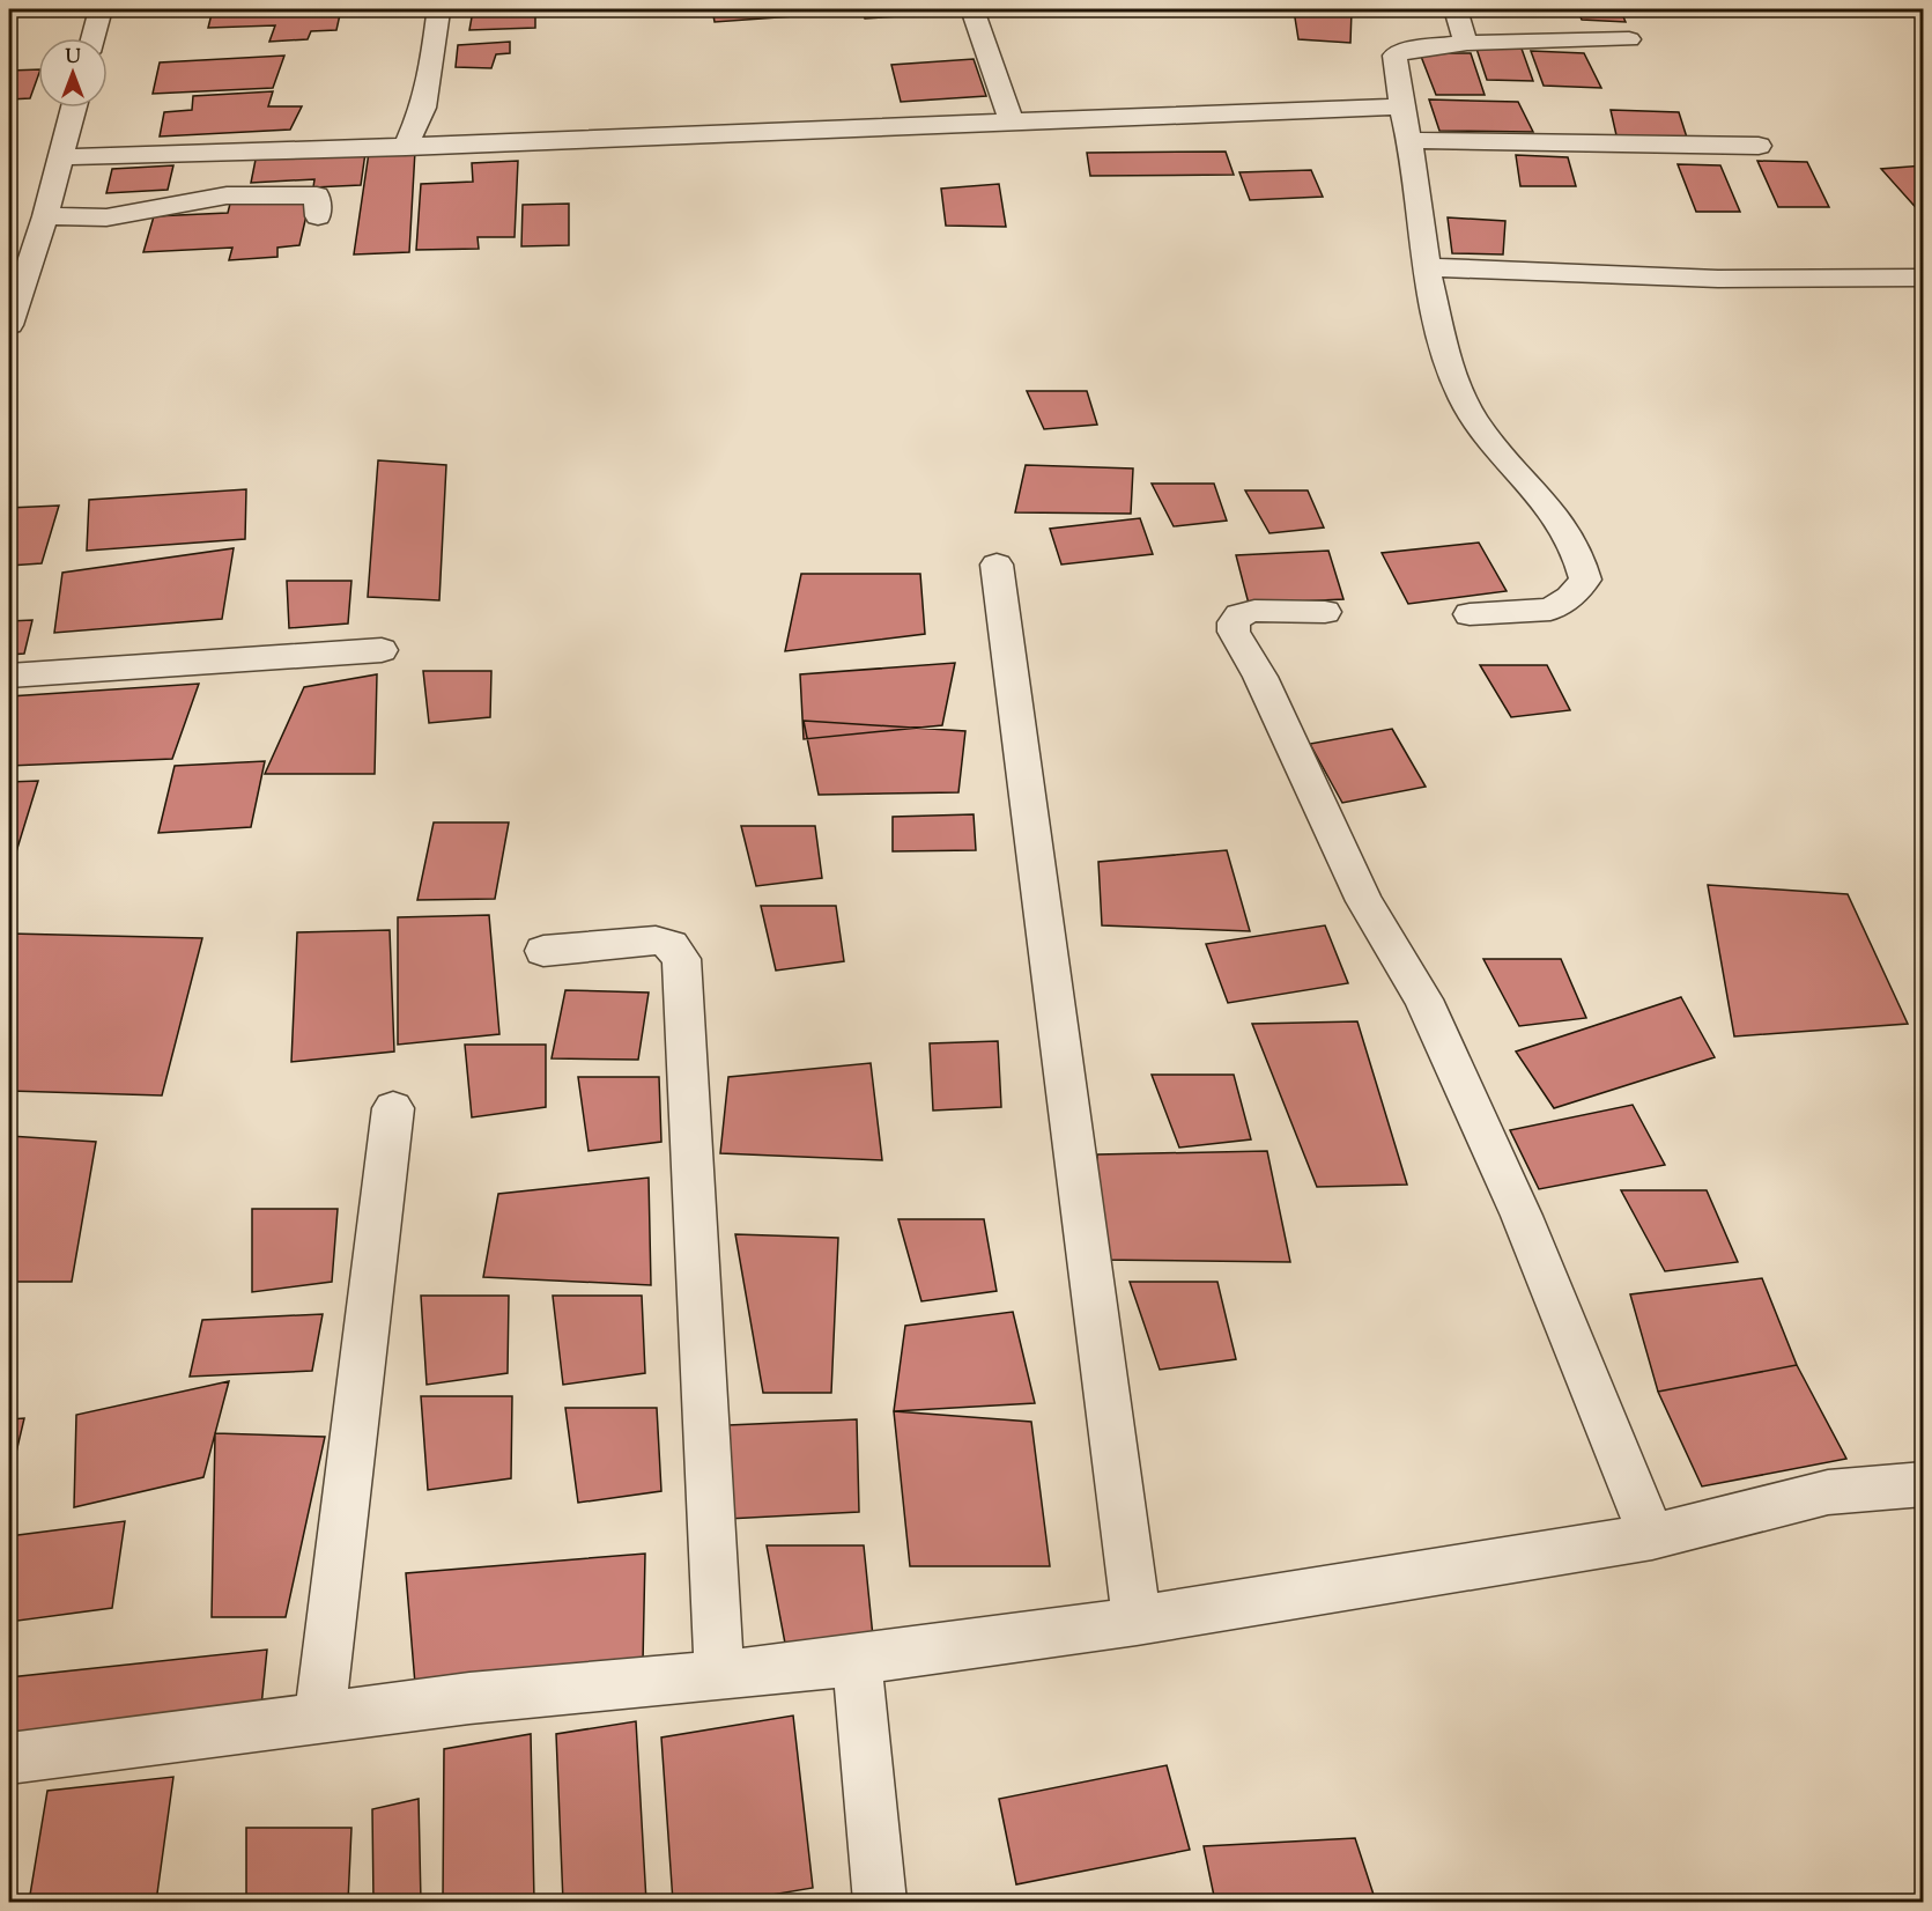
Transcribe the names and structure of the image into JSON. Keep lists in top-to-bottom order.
{
  "north": "top"
}
